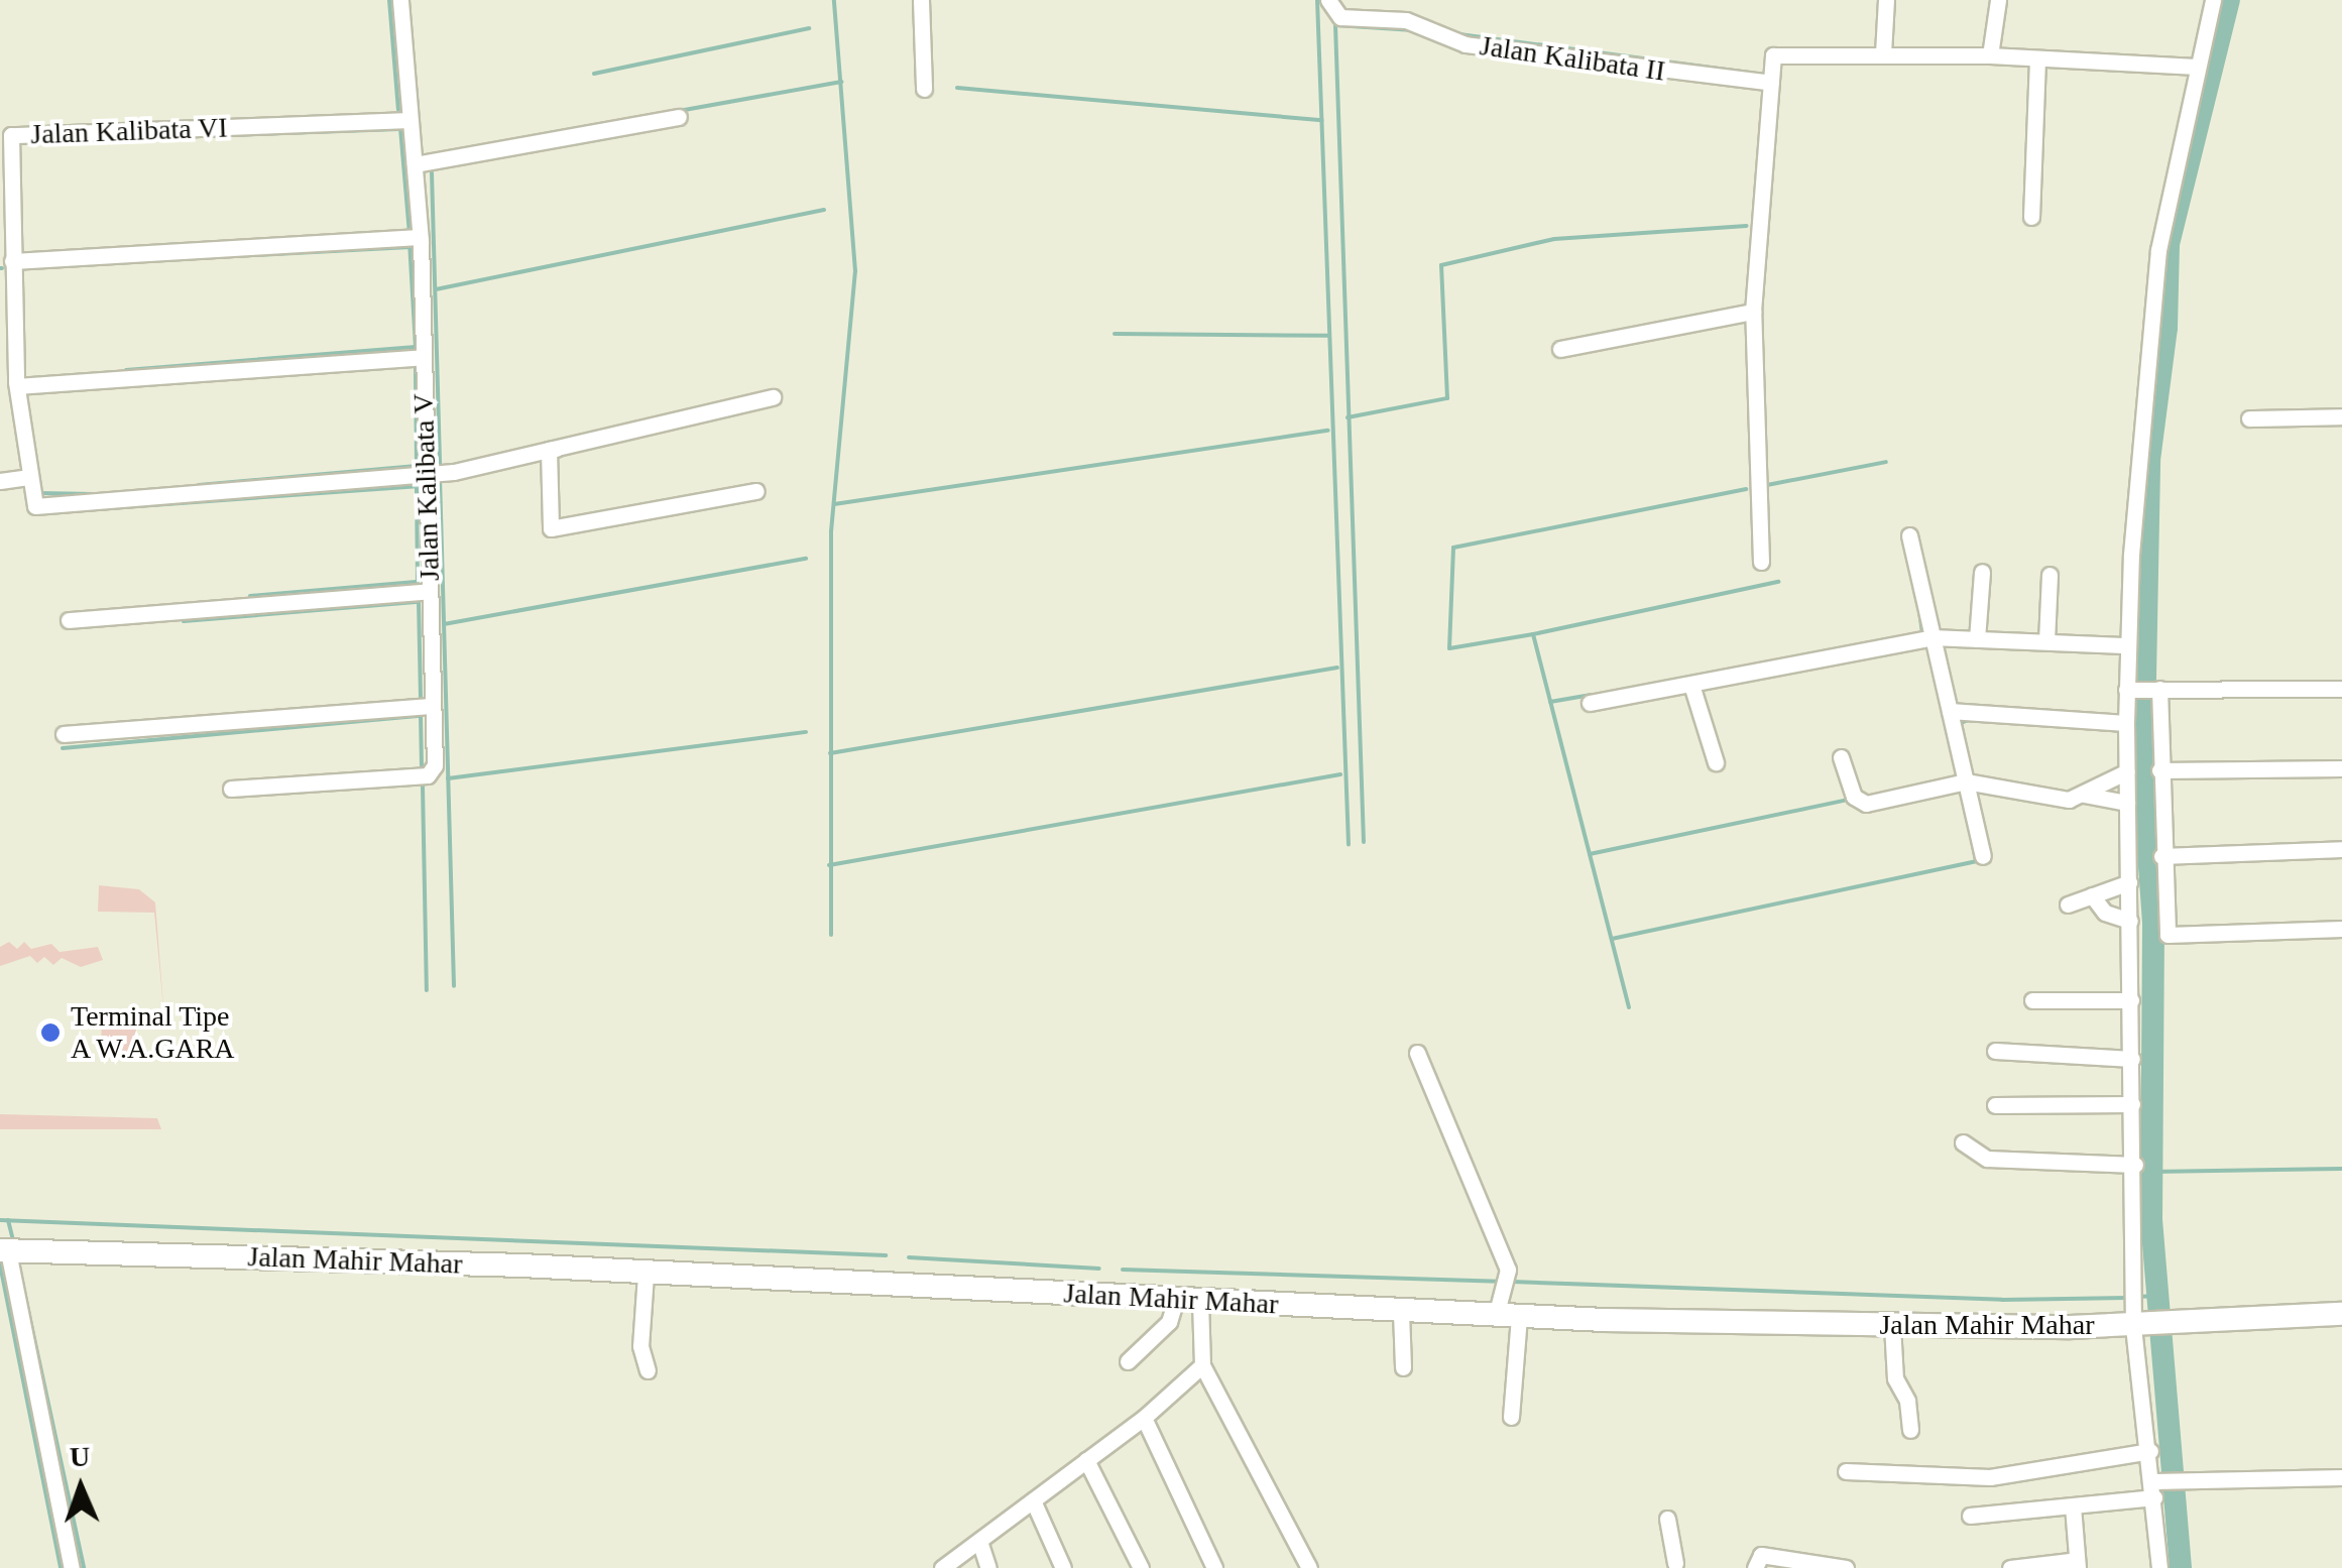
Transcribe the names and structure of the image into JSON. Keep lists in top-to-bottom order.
{
  "streets": {
    "highway": ["Jalan Mahir Mahar"],
    "street": ["Jalan Kalibata II", "Jalan Kalibata VI", "Jalan Kalibata V"]
  },
  "crossings": [
    ["Jalan Kalibata VI", "Jalan Kalibata V"]
  ],
  "places": ["Terminal Tipe A W.A.GARA"],
  "north": "top"
}
